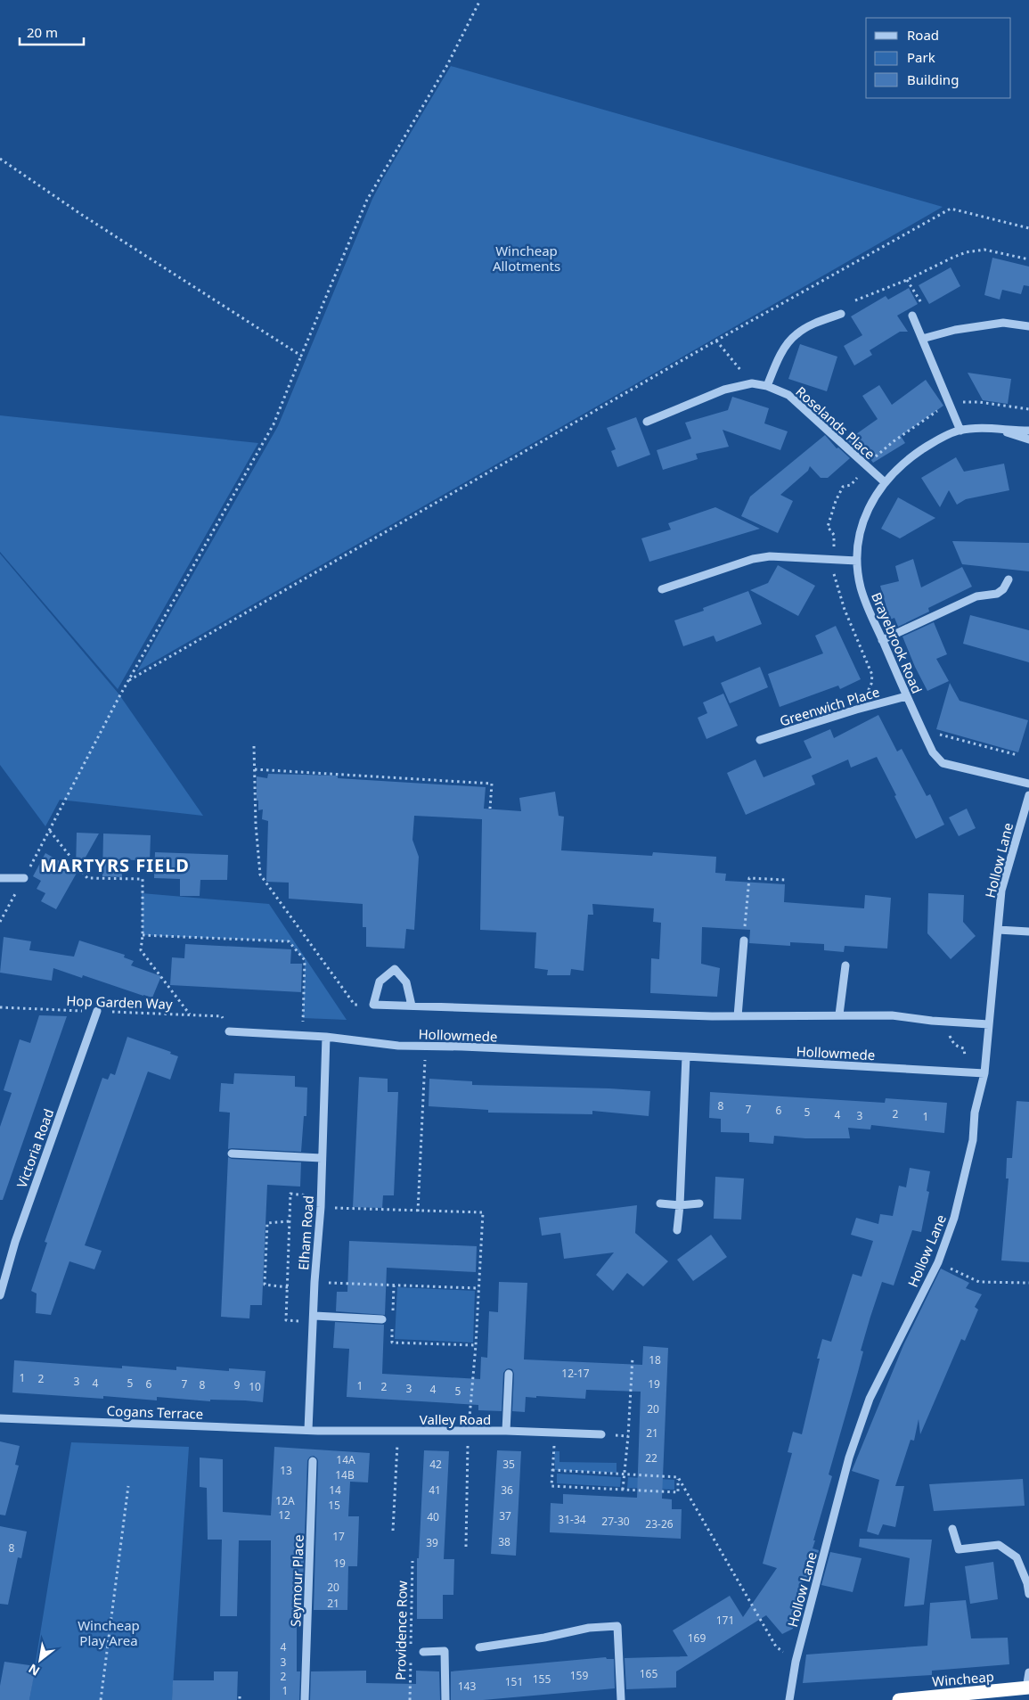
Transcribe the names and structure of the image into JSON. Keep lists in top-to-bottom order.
{
  "streets": {
    "highway": ["Wincheap"],
    "street": [
      "Roselands Place",
      "Brayebrook Road",
      "Greenwich Place",
      "Hollow Lane",
      "Hollowmede",
      "Victoria Road",
      "Elham Road",
      "Cogans Terrace",
      "Valley Road",
      "Seymour Place"
    ],
    "path": ["Hop Garden Way", "Providence Row"]
  },
  "crossings": [
    ["Roselands Place", "Brayebrook Road"],
    ["Brayebrook Road", "Greenwich Place"],
    ["Hollow Lane", "Hollowmede"],
    ["Hop Garden Way", "Hollowmede"],
    ["Hop Garden Way", "Victoria Road"],
    ["Hollowmede", "Elham Road"],
    ["Elham Road", "Cogans Terrace"],
    ["Elham Road", "Valley Road"],
    ["Cogans Terrace", "Valley Road"]
  ],
  "districts": ["MARTYRS FIELD"],
  "parks": ["Wincheap Allotments", "Wincheap Play Area"],
  "house_numbers": [
    "8",
    "7",
    "6",
    "5",
    "2",
    "4",
    "3",
    "1",
    "18",
    "12-17",
    "1",
    "2",
    "3",
    "4",
    "5",
    "6",
    "7",
    "19",
    "8",
    "9",
    "1",
    "10",
    "2",
    "3",
    "4",
    "5",
    "20",
    "21",
    "22",
    "14A",
    "42",
    "35",
    "13",
    "14B",
    "14",
    "41",
    "36",
    "12A",
    "15",
    "12",
    "37",
    "40",
    "31-34",
    "27-30",
    "23-26",
    "17",
    "38",
    "39",
    "8",
    "19",
    "20",
    "21",
    "171",
    "169",
    "4",
    "3",
    "165",
    "159",
    "2",
    "155",
    "151",
    "143",
    "1"
  ],
  "legend": ["Road", "Park", "Building"],
  "scale_bar": "20 m",
  "north": "bottom left"
}
